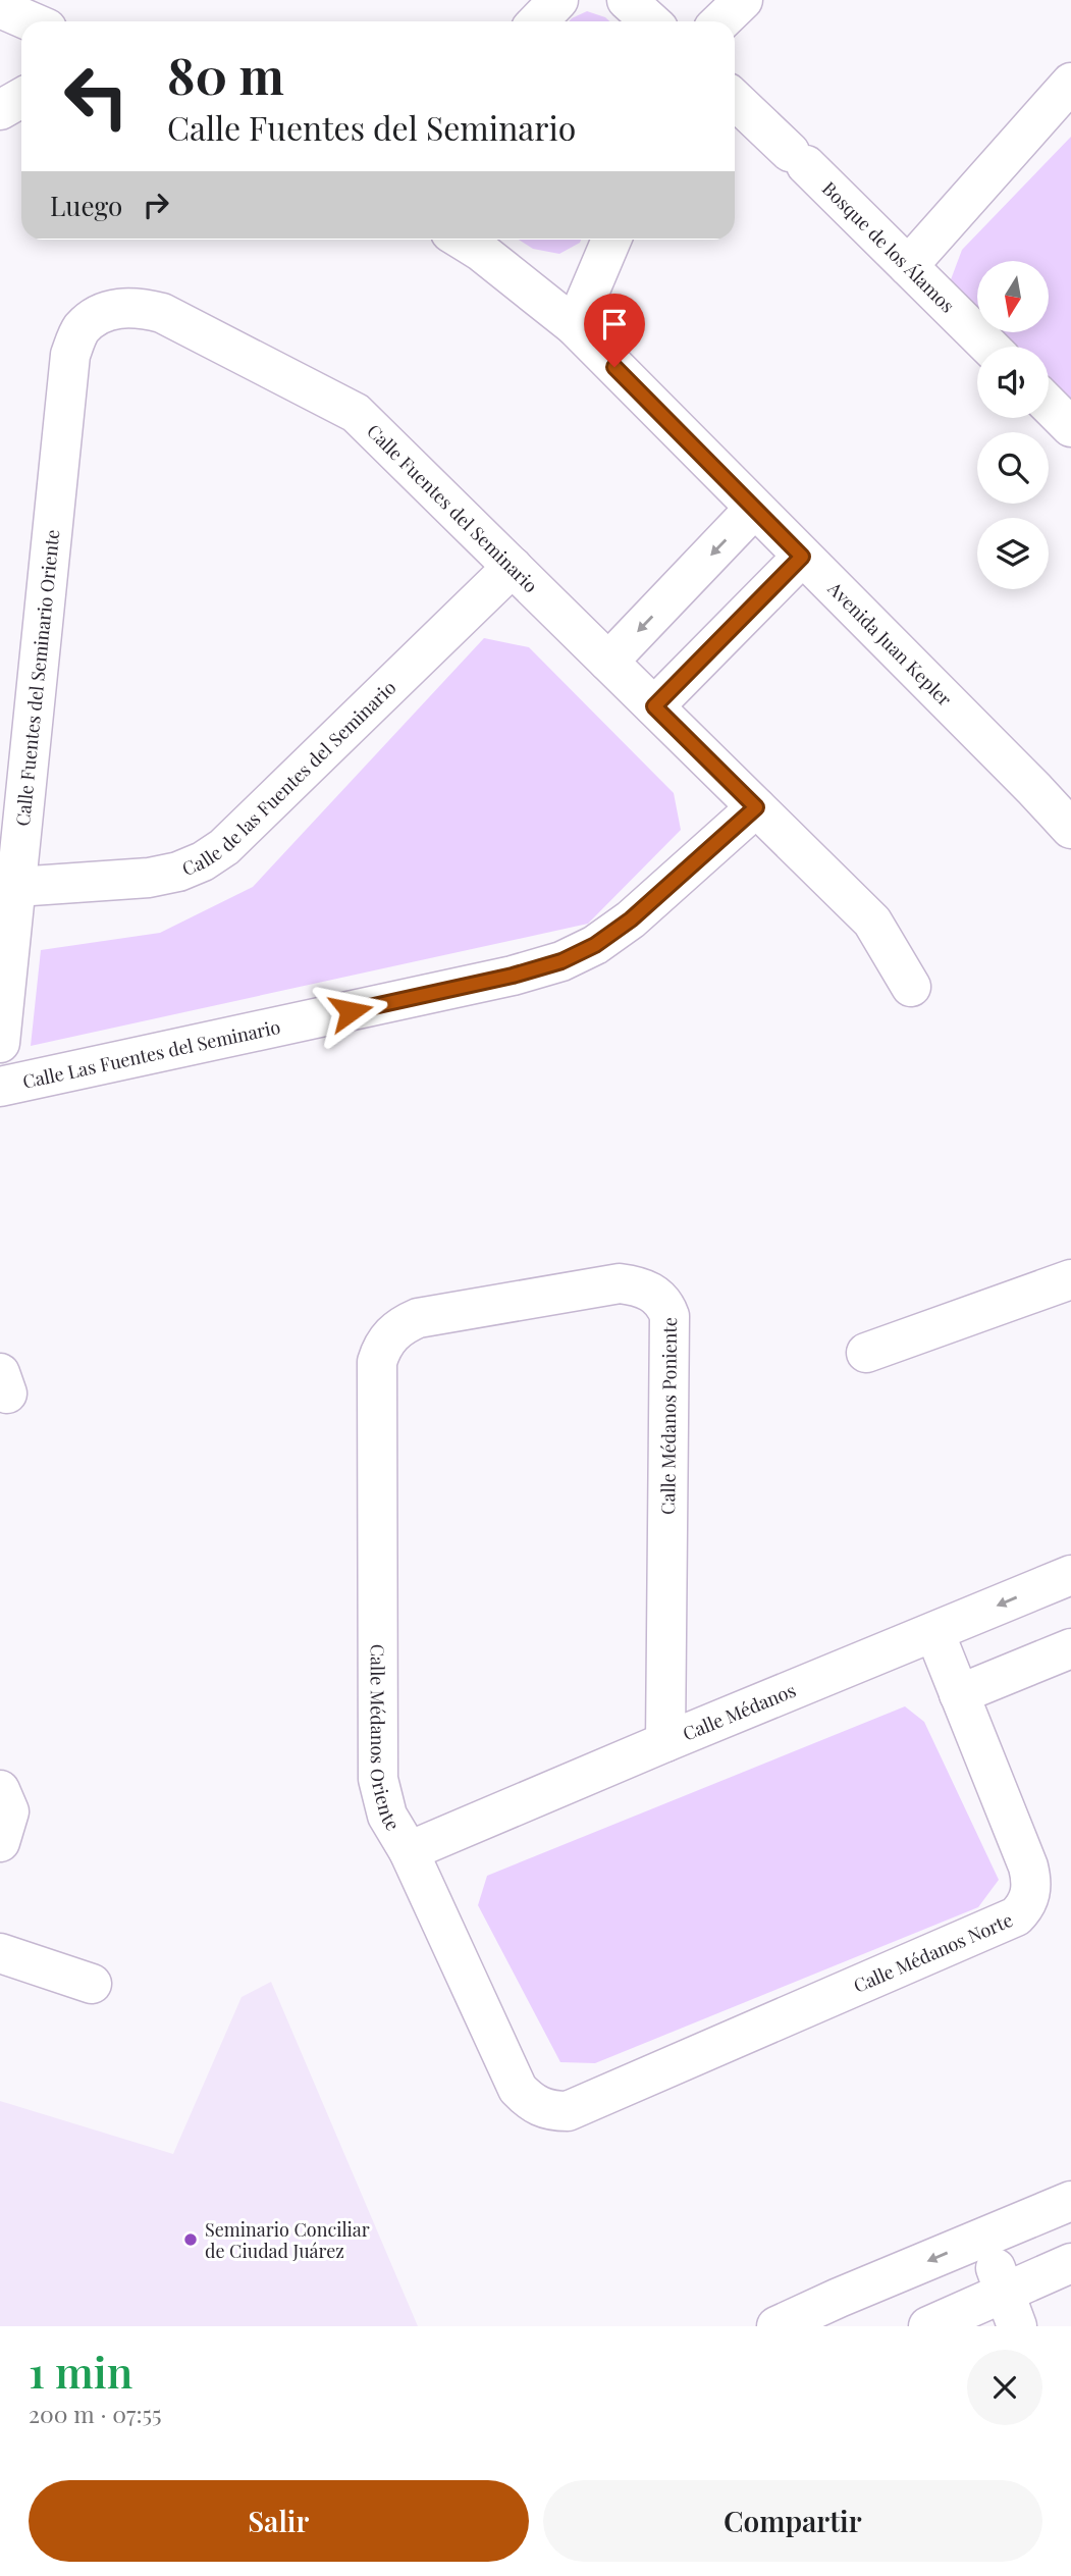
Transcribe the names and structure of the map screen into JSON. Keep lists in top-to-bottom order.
{
  "streets": {
    "street": [
      "Bosque de los Álamos",
      "Calle Fuentes del Seminario",
      "Avenida Juan Kepler",
      "Calle Fuentes del Seminario Oriente",
      "Calle de las Fuentes del Seminario",
      "Calle Las Fuentes del Seminario",
      "Calle Médanos Poniente",
      "Calle Médanos",
      "Calle Médanos Oriente",
      "Calle Médanos Norte"
    ]
  },
  "crossings": [
    ["Calle Fuentes del Seminario", "Calle Fuentes del Seminario Oriente"],
    ["Calle Fuentes del Seminario", "Calle de las Fuentes del Seminario"],
    ["Calle Fuentes del Seminario", "Calle Las Fuentes del Seminario"],
    ["Calle Fuentes del Seminario Oriente", "Calle de las Fuentes del Seminario"],
    ["Calle Médanos Poniente", "Calle Médanos"],
    ["Calle Médanos Poniente", "Calle Médanos Oriente"],
    ["Calle Médanos", "Calle Médanos Oriente"],
    ["Calle Médanos", "Calle Médanos Norte"],
    ["Calle Médanos Oriente", "Calle Médanos Norte"]
  ],
  "places": ["Seminario Conciliar de Ciudad Juárez"],
  "north": "bottom",
  "page": {
    "turn": ["80 m", "Calle Fuentes del Seminario"],
    "then": "Luego",
    "heading": ["1 min", "200 m · 07:55"],
    "buttons": ["Salir", "Compartir"]
  }
}
